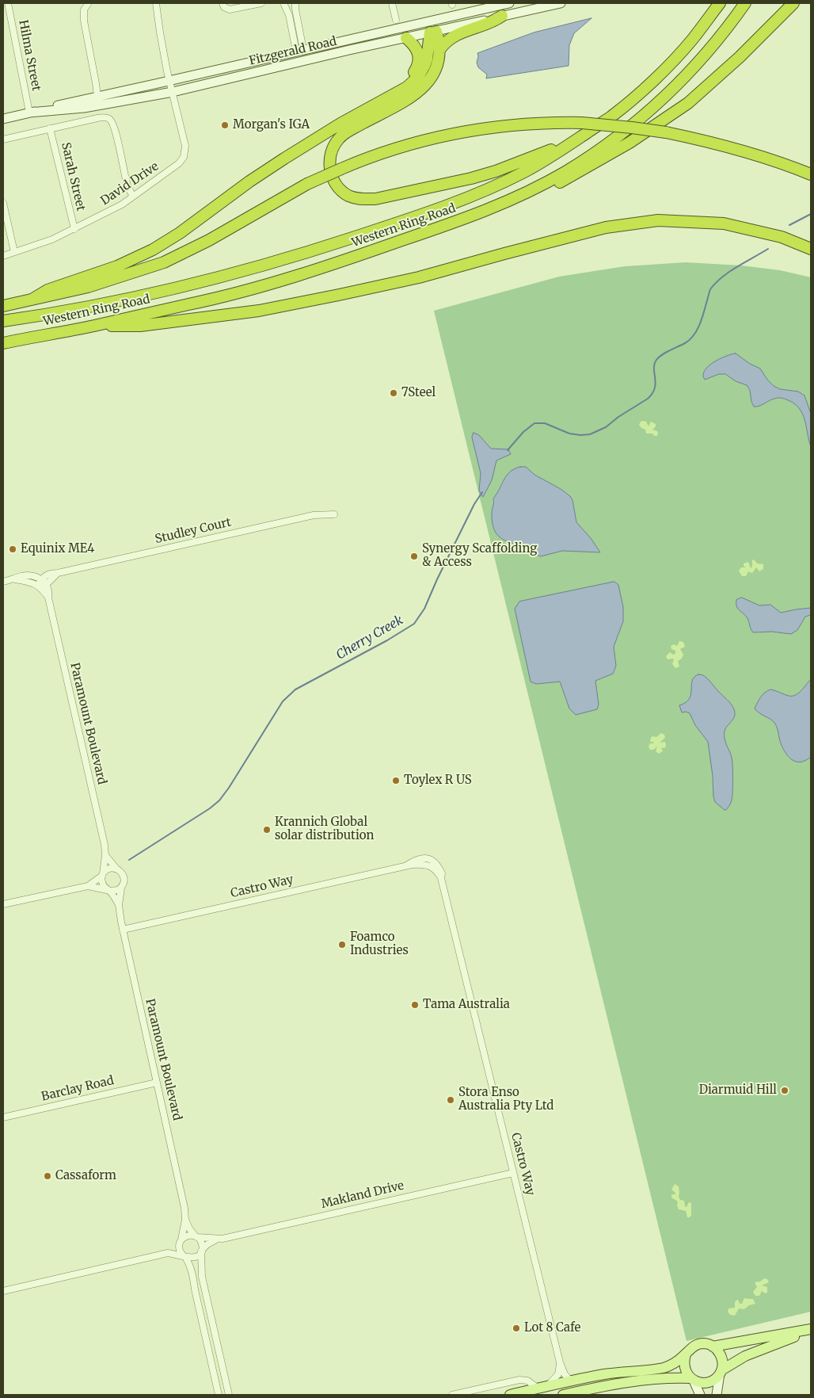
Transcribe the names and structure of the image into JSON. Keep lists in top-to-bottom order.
{
  "streets": {
    "highway": ["Western Ring Road"],
    "street": [
      "Fitzgerald Road",
      "Hilma Street",
      "Sarah Street",
      "David Drive",
      "Studley Court",
      "Paramount Boulevard",
      "Castro Way",
      "Barclay Road",
      "Makland Drive"
    ]
  },
  "crossings": [
    ["Fitzgerald Road", "Hilma Street"],
    ["Fitzgerald Road", "David Drive"],
    ["Sarah Street", "David Drive"],
    ["Studley Court", "Paramount Boulevard"],
    ["Paramount Boulevard", "Castro Way"],
    ["Paramount Boulevard", "Barclay Road"],
    ["Paramount Boulevard", "Makland Drive"],
    ["Castro Way", "Makland Drive"]
  ],
  "water": ["Cherry Creek"],
  "places": [
    "Morgan's IGA",
    "7Steel",
    "Equinix ME4",
    "Synergy Scaffolding & Access",
    "Toylex R US",
    "Krannich Global solar distribution",
    "Foamco Industries",
    "Tama Australia",
    "Diarmuid Hill",
    "Stora Enso Australia Pty Ltd",
    "Cassaform",
    "Lot 8 Cafe"
  ]
}
